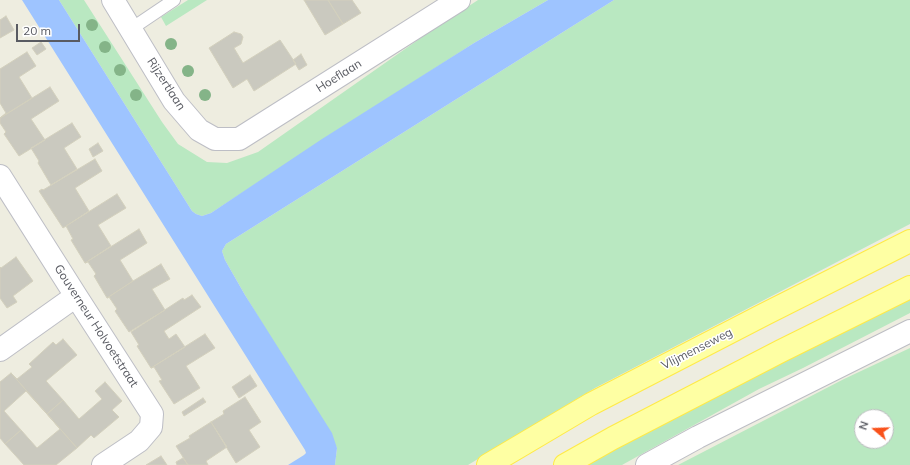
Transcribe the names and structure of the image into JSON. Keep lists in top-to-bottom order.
{
  "streets": {
    "main road": ["Vlijmenseweg"],
    "street": ["Hoeflaan", "Rijzertlaan", "Gouverneur Holvoetstraat"]
  },
  "crossings": [
    ["Hoeflaan", "Rijzertlaan"]
  ],
  "scale_bar": "20 m",
  "north": "left"
}
